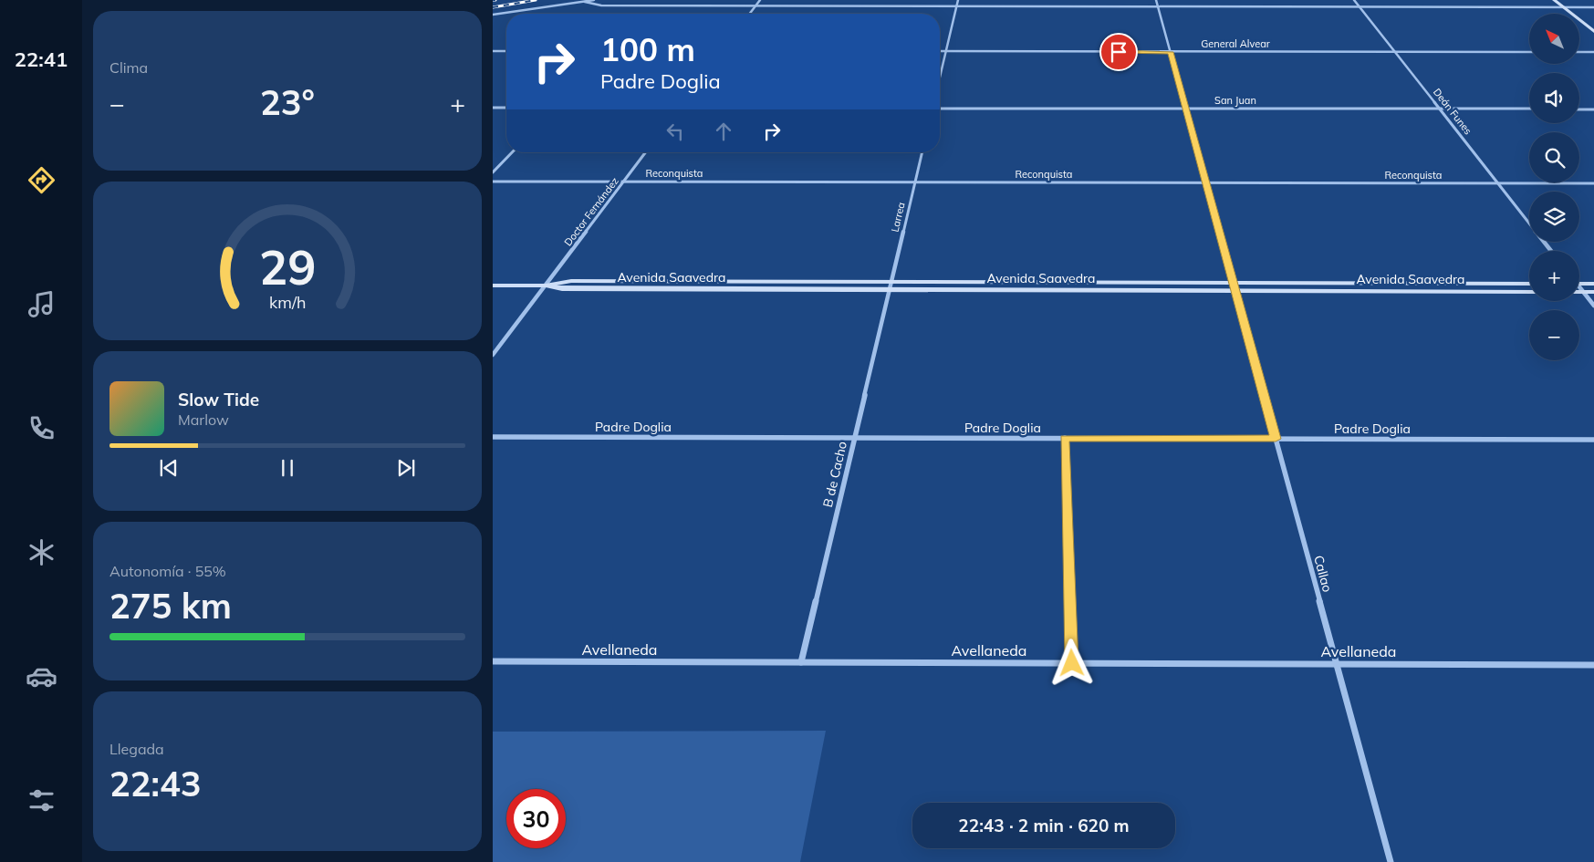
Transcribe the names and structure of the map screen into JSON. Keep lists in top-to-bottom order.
{
  "streets": {
    "street": [
      "General Alvear",
      "San Juan",
      "Deán Funes",
      "Reconquista",
      "Doctor Fernández",
      "Larrea",
      "Avenida Saavedra",
      "Padre Doglia",
      "B de Cacho",
      "Callao",
      "Avellaneda"
    ]
  },
  "crossings": [
    ["General Alvear", "Deán Funes"],
    ["General Alvear", "Callao"],
    ["San Juan", "Deán Funes"],
    ["San Juan", "Callao"],
    ["Deán Funes", "Reconquista"],
    ["Reconquista", "Doctor Fernández"],
    ["Reconquista", "Larrea"],
    ["Reconquista", "Callao"],
    ["Doctor Fernández", "Avenida Saavedra"],
    ["Larrea", "Avenida Saavedra"],
    ["Larrea", "B de Cacho"],
    ["Avenida Saavedra", "B de Cacho"],
    ["Avenida Saavedra", "Callao"],
    ["Padre Doglia", "B de Cacho"],
    ["Padre Doglia", "Callao"],
    ["B de Cacho", "Avellaneda"],
    ["Callao", "Avellaneda"]
  ],
  "north": "top left",
  "page": {
    "tabs": "22:41",
    "tile": [
      "Clima",
      ["Autonomía · 55%", "275 km"],
      ["Llegada", "22:43"]
    ],
    "map_buttons": ["+", "−"],
    "turn": ["100 m", "Padre Doglia"],
    "heat": ["−", "23°", "+"],
    "song": ["Slow Tide", "Marlow"],
    "limit": "30",
    "trip": "22:43 · 2 min · 620 m",
    "gauge": ["29", "km/h"]
  }
}
